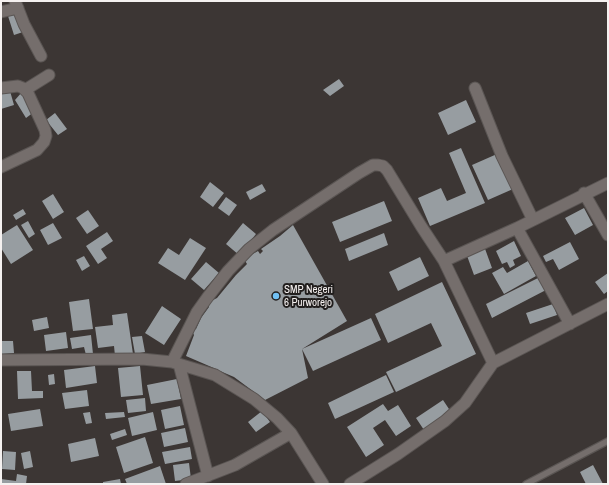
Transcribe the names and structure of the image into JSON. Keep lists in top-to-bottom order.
{
  "places": ["SMP Negeri 6 Purworejo"]
}
